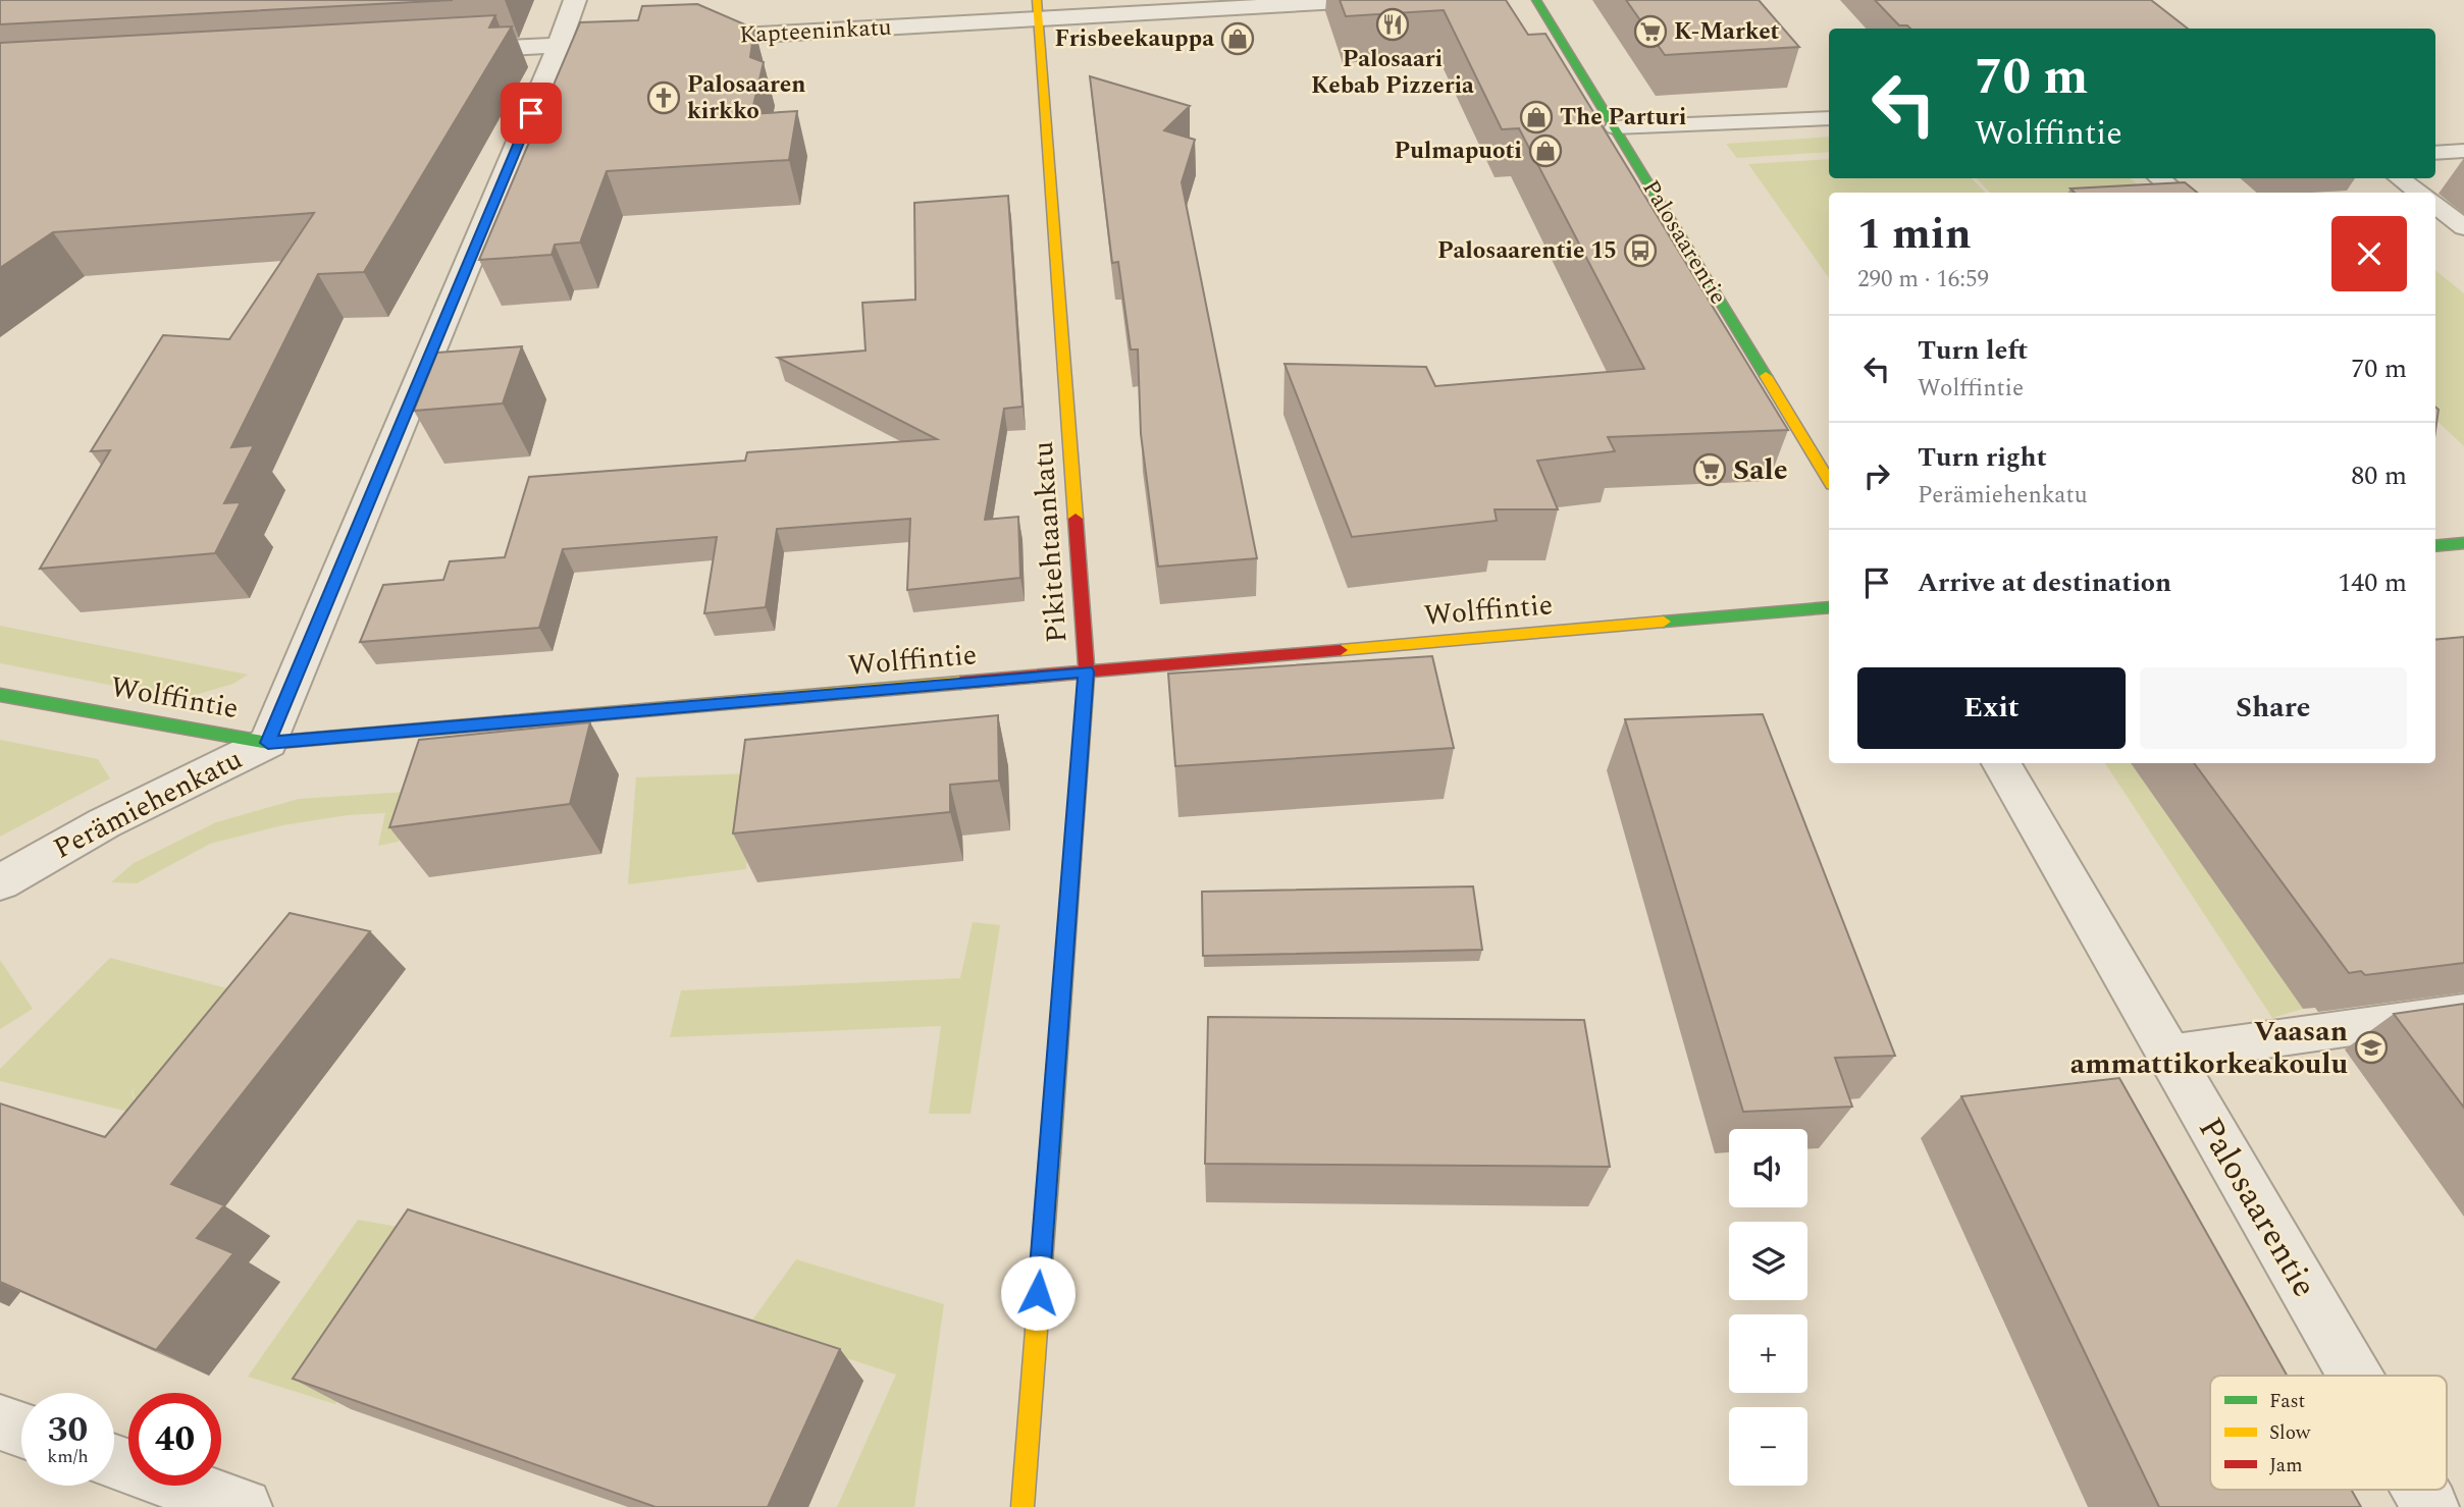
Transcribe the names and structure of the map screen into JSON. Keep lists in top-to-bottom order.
{
  "streets": {
    "street": [
      "Kapteeninkatu",
      "Palosaarentie",
      "Pikitehtaankatu",
      "Wolffintie",
      "Perämiehenkatu"
    ]
  },
  "crossings": [
    ["Kapteeninkatu", "Pikitehtaankatu"],
    ["Pikitehtaankatu", "Wolffintie"],
    ["Wolffintie", "Perämiehenkatu"]
  ],
  "places": {
    "restaurant": ["Palosaari Kebab Pizzeria"],
    "supermarket": ["K-Market", "Sale"],
    "shop": ["Frisbeekauppa", "The Parturi", "Pulmapuoti"],
    "church": ["Palosaaren kirkko"],
    "bus stop": ["Palosaarentie 15"],
    "school or university": ["Vaasan ammattikorkeakoulu"]
  },
  "legend": ["Fast", "Slow", "Jam"],
  "page": {
    "turn": ["70 m", "Wolffintie"],
    "heading": ["1 min", "290 m · 16:59"],
    "list": [
      {
        "name": "Turn left",
        "note": "Wolffintie",
        "value": "70 m"
      },
      {
        "name": "Turn right",
        "note": "Perämiehenkatu",
        "value": "80 m"
      },
      {
        "name": "Arrive at destination",
        "value": "140 m"
      }
    ],
    "buttons": ["Exit", "Share"],
    "map_buttons": ["+", "−"],
    "speed": "30 km/h",
    "limit": "40"
  }
}
